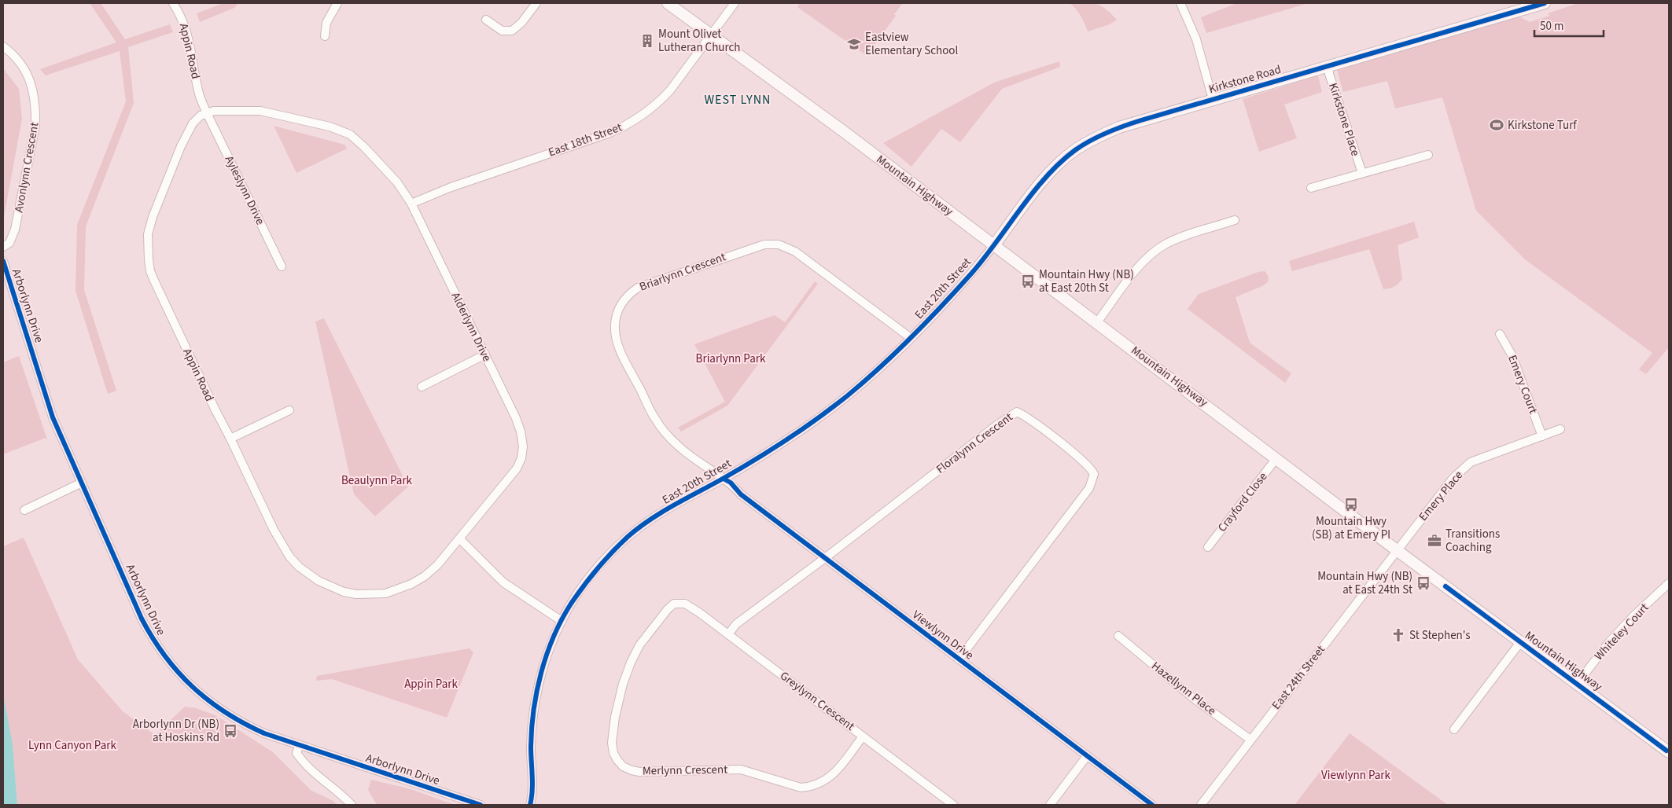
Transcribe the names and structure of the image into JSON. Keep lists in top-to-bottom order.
{
  "streets": {
    "main road": ["Kirkstone Road", "Mountain Highway"],
    "street": [
      "Appin Road",
      "Kirkstone Place",
      "East 18th Street",
      "Avonlynn Crescent",
      "Ayleslynn Drive",
      "Briarlynn Crescent",
      "East 20th Street",
      "Arborlynn Drive",
      "Alderlynn Drive",
      "Emery Court",
      "Floralynn Crescent",
      "Emery Place",
      "Crayford Close",
      "Whiteley Court",
      "Viewlynn Drive",
      "East 24th Street",
      "Hazellynn Place",
      "Greylynn Crescent",
      "Merlynn Crescent"
    ]
  },
  "crossings": [
    ["Appin Road", "Ayleslynn Drive"],
    ["Appin Road", "Alderlynn Drive"],
    ["Kirkstone Road", "Kirkstone Place"],
    ["Kirkstone Road", "Mountain Highway"],
    ["Kirkstone Road", "East 20th Street"],
    ["East 18th Street", "Mountain Highway"],
    ["East 18th Street", "Alderlynn Drive"],
    ["Mountain Highway", "East 20th Street"],
    ["Mountain Highway", "Emery Place"],
    ["Mountain Highway", "Crayford Close"],
    ["Mountain Highway", "Whiteley Court"],
    ["Mountain Highway", "East 24th Street"],
    ["Ayleslynn Drive", "Alderlynn Drive"],
    ["Briarlynn Crescent", "East 20th Street"],
    ["Briarlynn Crescent", "Viewlynn Drive"],
    ["East 20th Street", "Viewlynn Drive"],
    ["Emery Court", "Emery Place"],
    ["Floralynn Crescent", "Viewlynn Drive"],
    ["Floralynn Crescent", "Greylynn Crescent"],
    ["Emery Place", "East 24th Street"],
    ["East 24th Street", "Hazellynn Place"],
    ["Greylynn Crescent", "Merlynn Crescent"]
  ],
  "districts": ["WEST LYNN"],
  "parks": [
    "Briarlynn Park",
    "Beaulynn Park",
    "Appin Park",
    "Lynn Canyon Park",
    "Viewlynn Park"
  ],
  "places": {
    "building": ["Mount Olivet Lutheran Church"],
    "school or university": ["Eastview Elementary School"],
    "sports": ["Kirkstone Turf"],
    "bus stop": [
      "Mountain Hwy (NB) at East 20th St",
      "Mountain Hwy (SB) at Emery Pl",
      "Mountain Hwy (NB) at East 24th St",
      "Arborlynn Dr (NB) at Hoskins Rd"
    ],
    "office": ["Transitions Coaching"],
    "church": ["St Stephen's"]
  },
  "scale_bar": "50 m"
}
